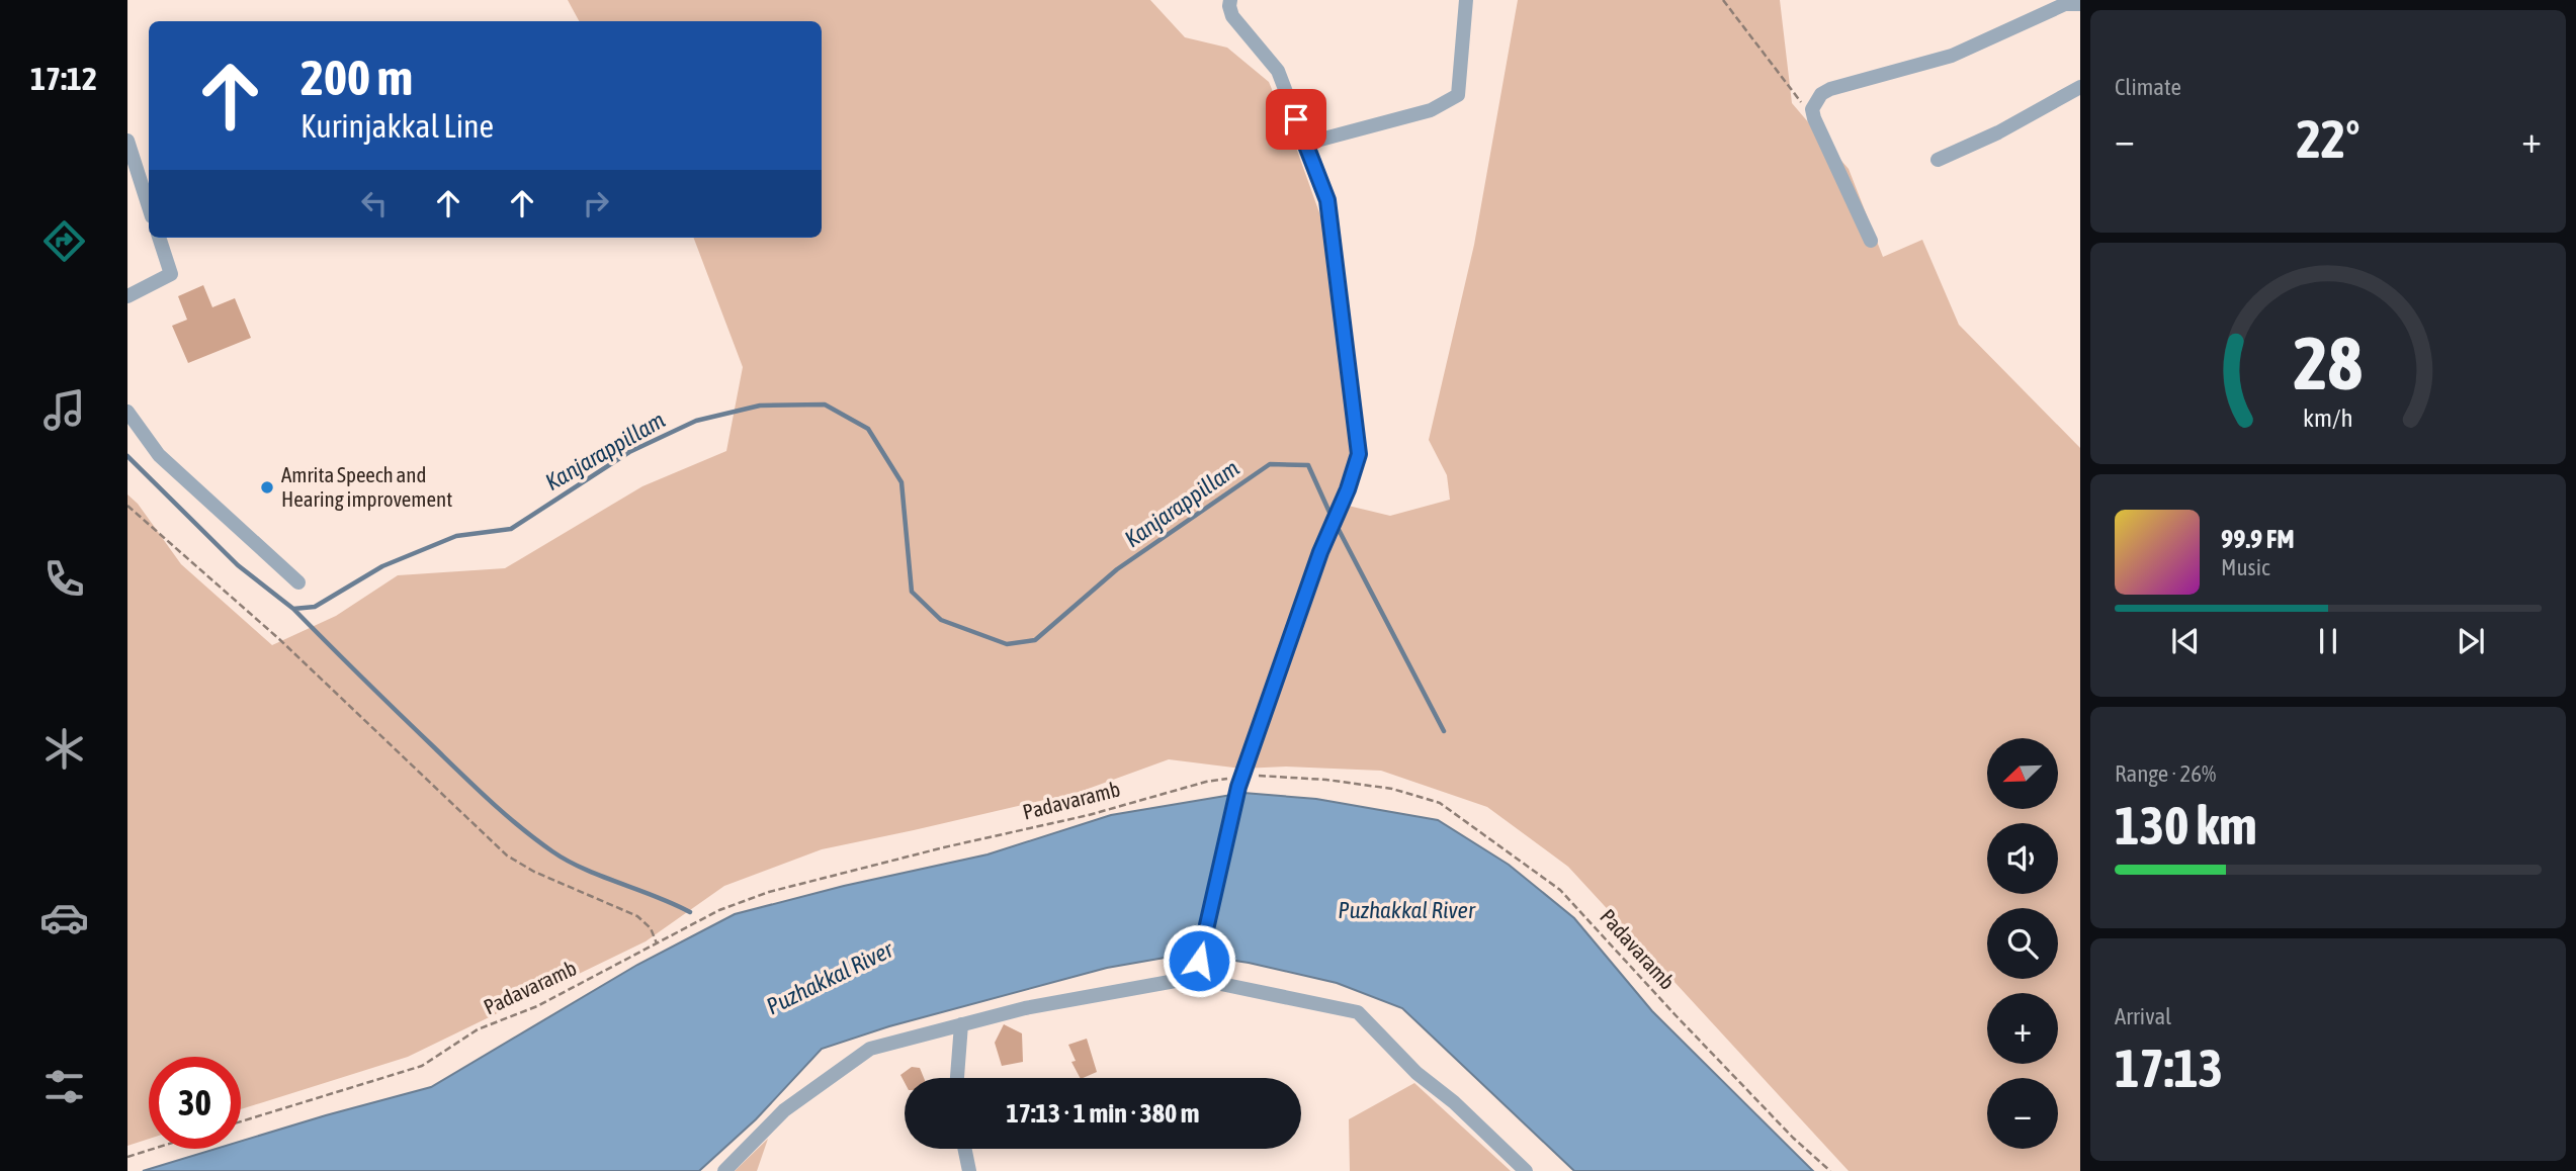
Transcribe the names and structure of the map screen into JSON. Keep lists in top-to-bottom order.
{
  "streets": {
    "path": ["Padavaramb"]
  },
  "water": ["Kanjarappillam", "Puzhakkal River"],
  "places": ["Amrita Speech and Hearing improvement"],
  "north": "bottom left",
  "page": {
    "tabs": "17:12",
    "tile": [
      "Climate",
      ["Range · 26%", "130 km"],
      ["Arrival", "17:13"]
    ],
    "turn": ["200 m", "Kurinjakkal Line"],
    "heat": ["−", "22°", "+"],
    "song": ["99.9 FM", "Music"],
    "map_buttons": ["+", "−"],
    "limit": "30",
    "trip": "17:13 · 1 min · 380 m",
    "gauge": ["28", "km/h"]
  }
}
